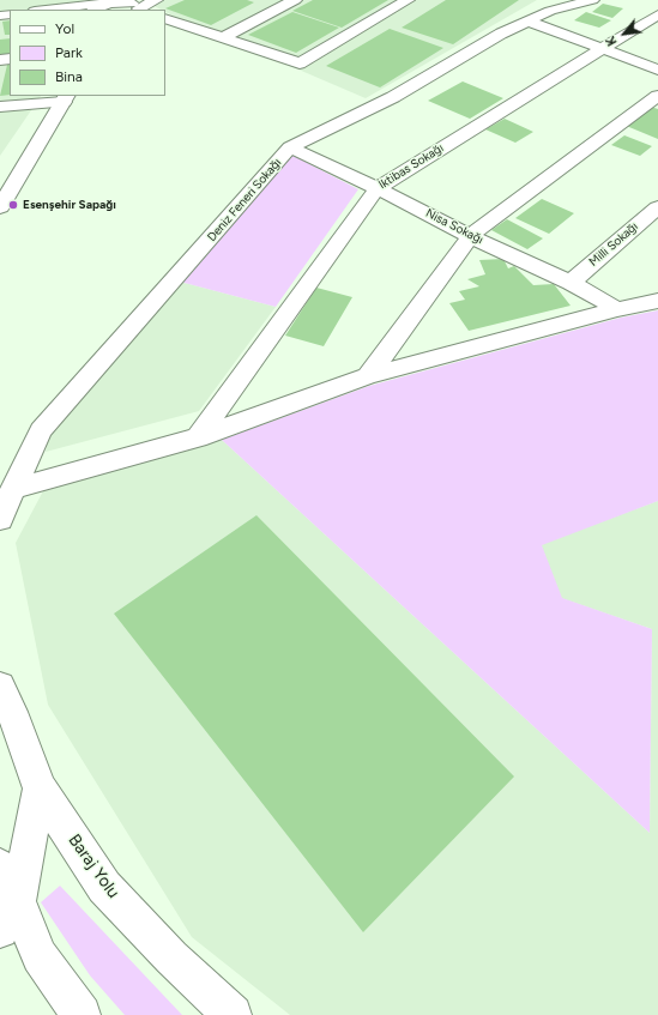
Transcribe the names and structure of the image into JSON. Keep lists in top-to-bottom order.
{
  "streets": {
    "street": [
      "İktibas Sokağı",
      "Deniz Feneri Sokağı",
      "Nisa Sokağı",
      "Milli Sokağı",
      "Baraj Yolu"
    ]
  },
  "crossings": [
    ["İktibas Sokağı", "Nisa Sokağı"],
    ["Deniz Feneri Sokağı", "Nisa Sokağı"],
    ["Nisa Sokağı", "Milli Sokağı"]
  ],
  "places": ["Esenşehir Sapağı"],
  "legend": ["Yol", "Park", "Bina"],
  "north": "bottom left"
}
